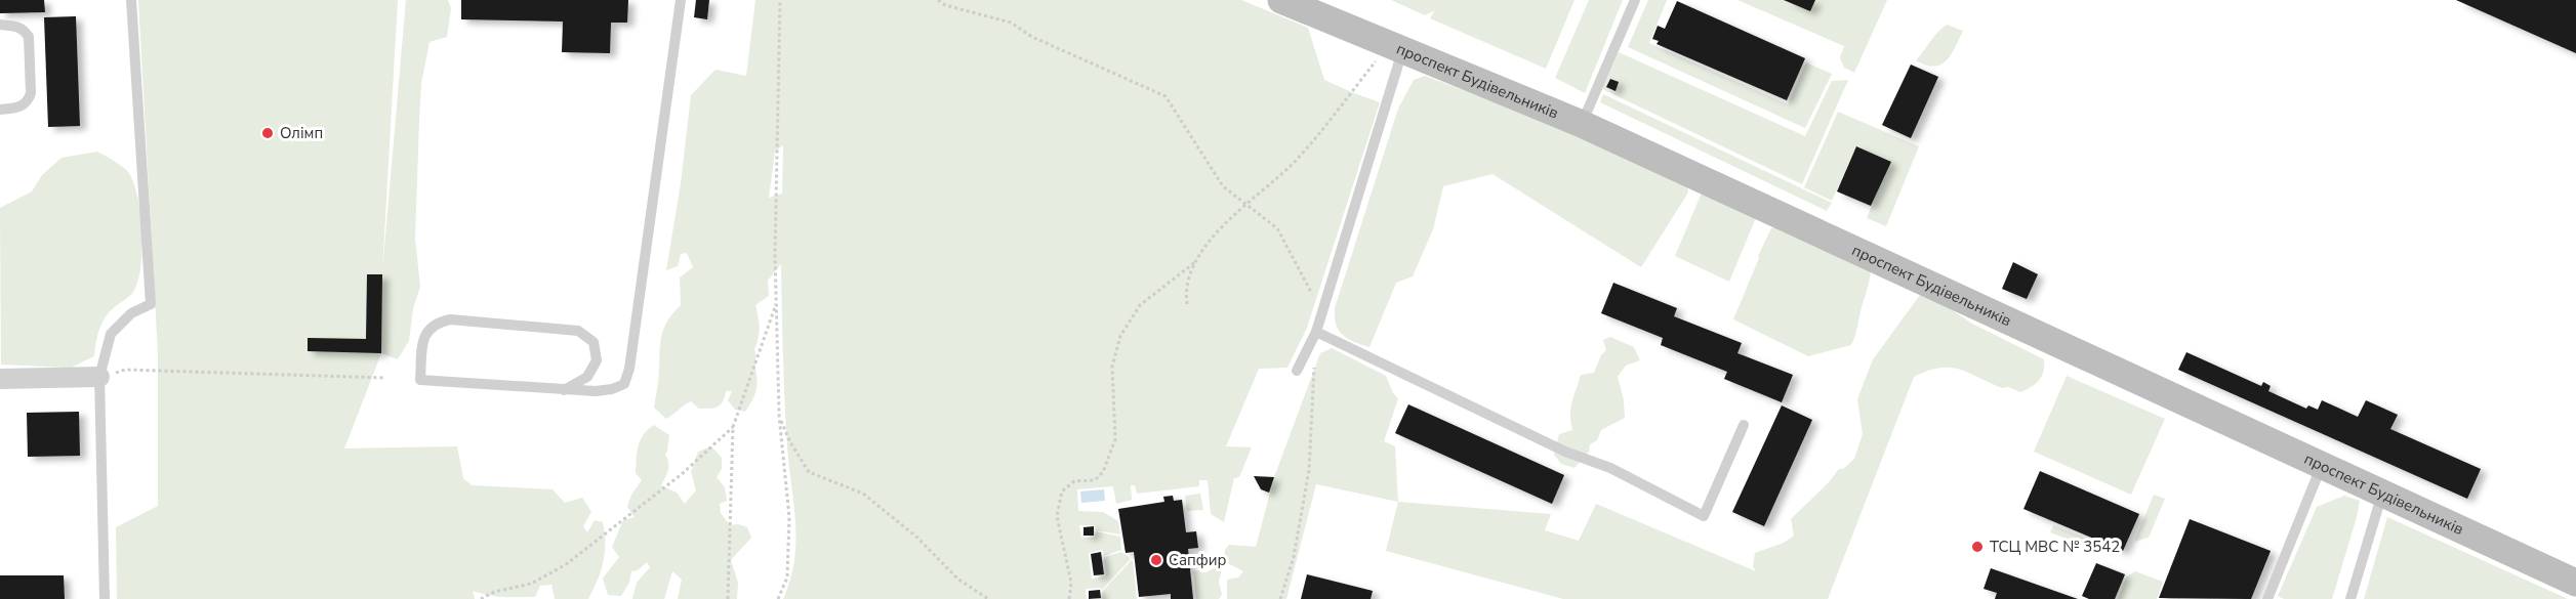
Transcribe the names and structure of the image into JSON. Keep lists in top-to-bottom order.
{
  "streets": {
    "street": ["проспект Будівельників"]
  },
  "places": ["Олімп", "ТСЦ МВС № 3542", "Сапфир"]
}
